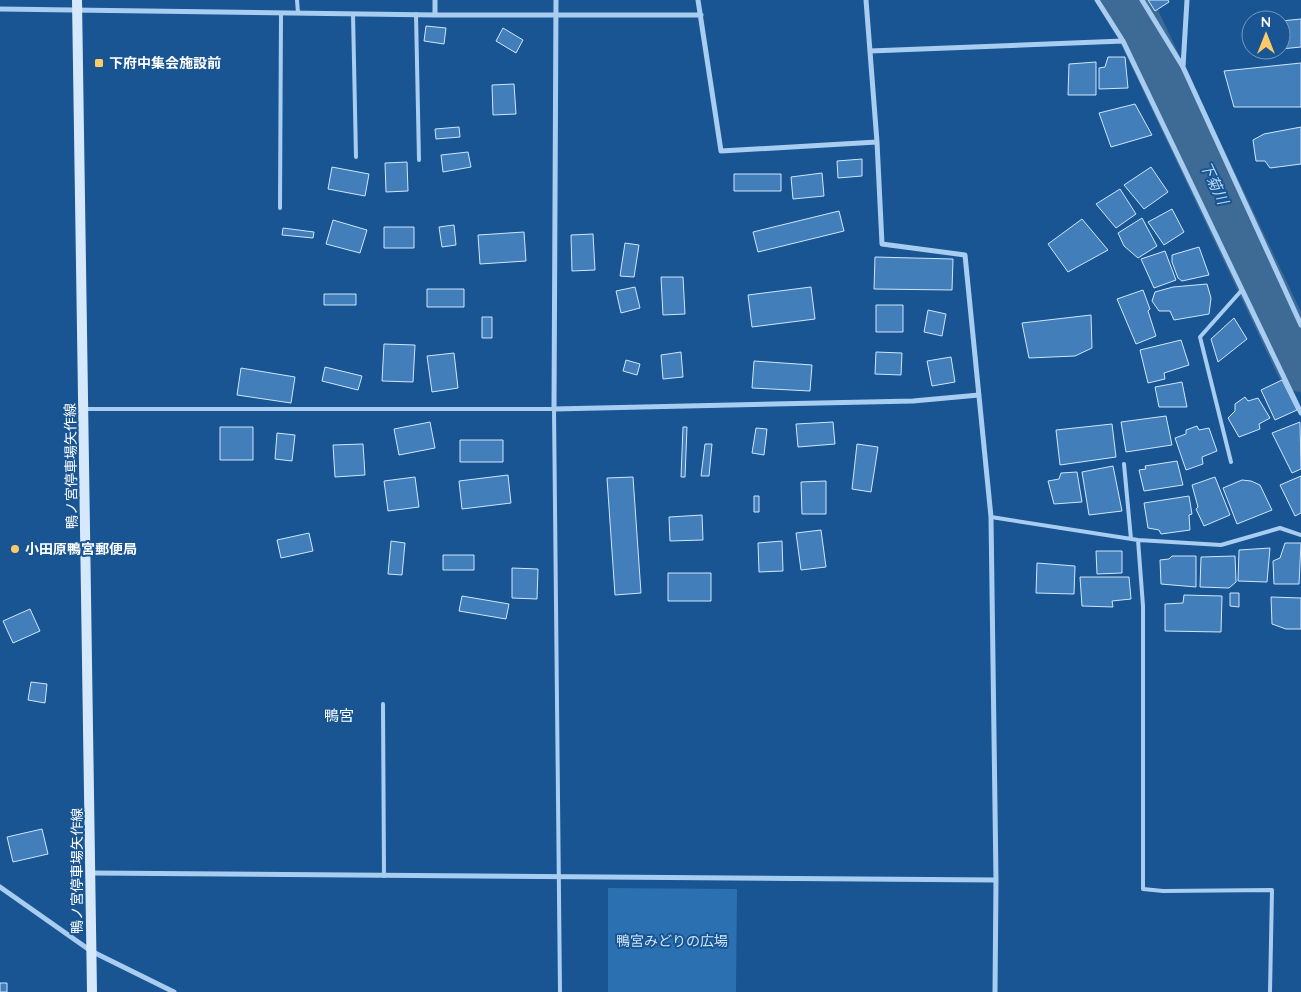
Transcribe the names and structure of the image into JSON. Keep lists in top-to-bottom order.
{
  "streets": {
    "main road": ["鴨ノ宮停車場矢作線"]
  },
  "districts": ["鴨宮"],
  "water": ["下菊川"],
  "parks": ["鴨宮みどりの広場"],
  "places": {
    "transit": ["下府中集会施設前"],
    "other": ["小田原鴨宮郵便局"]
  },
  "north": "top"
}
